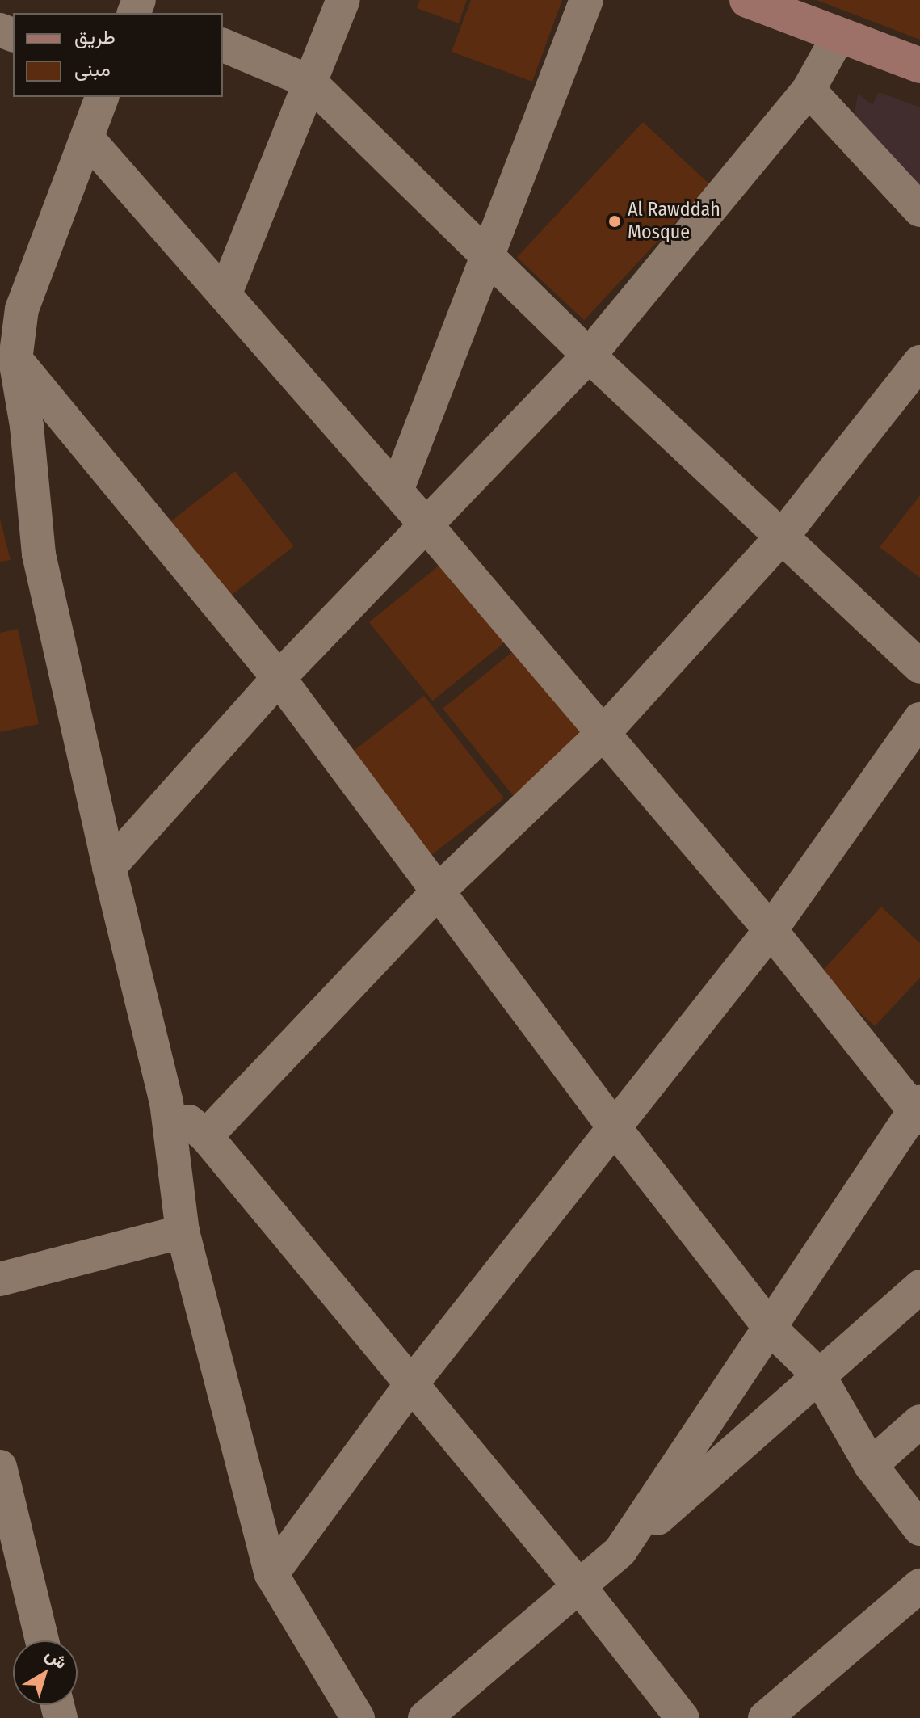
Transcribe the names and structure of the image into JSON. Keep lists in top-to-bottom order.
{
  "places": ["Al Rawddah Mosque"],
  "legend": ["طريق", "مبنى"],
  "north": "top right"
}
